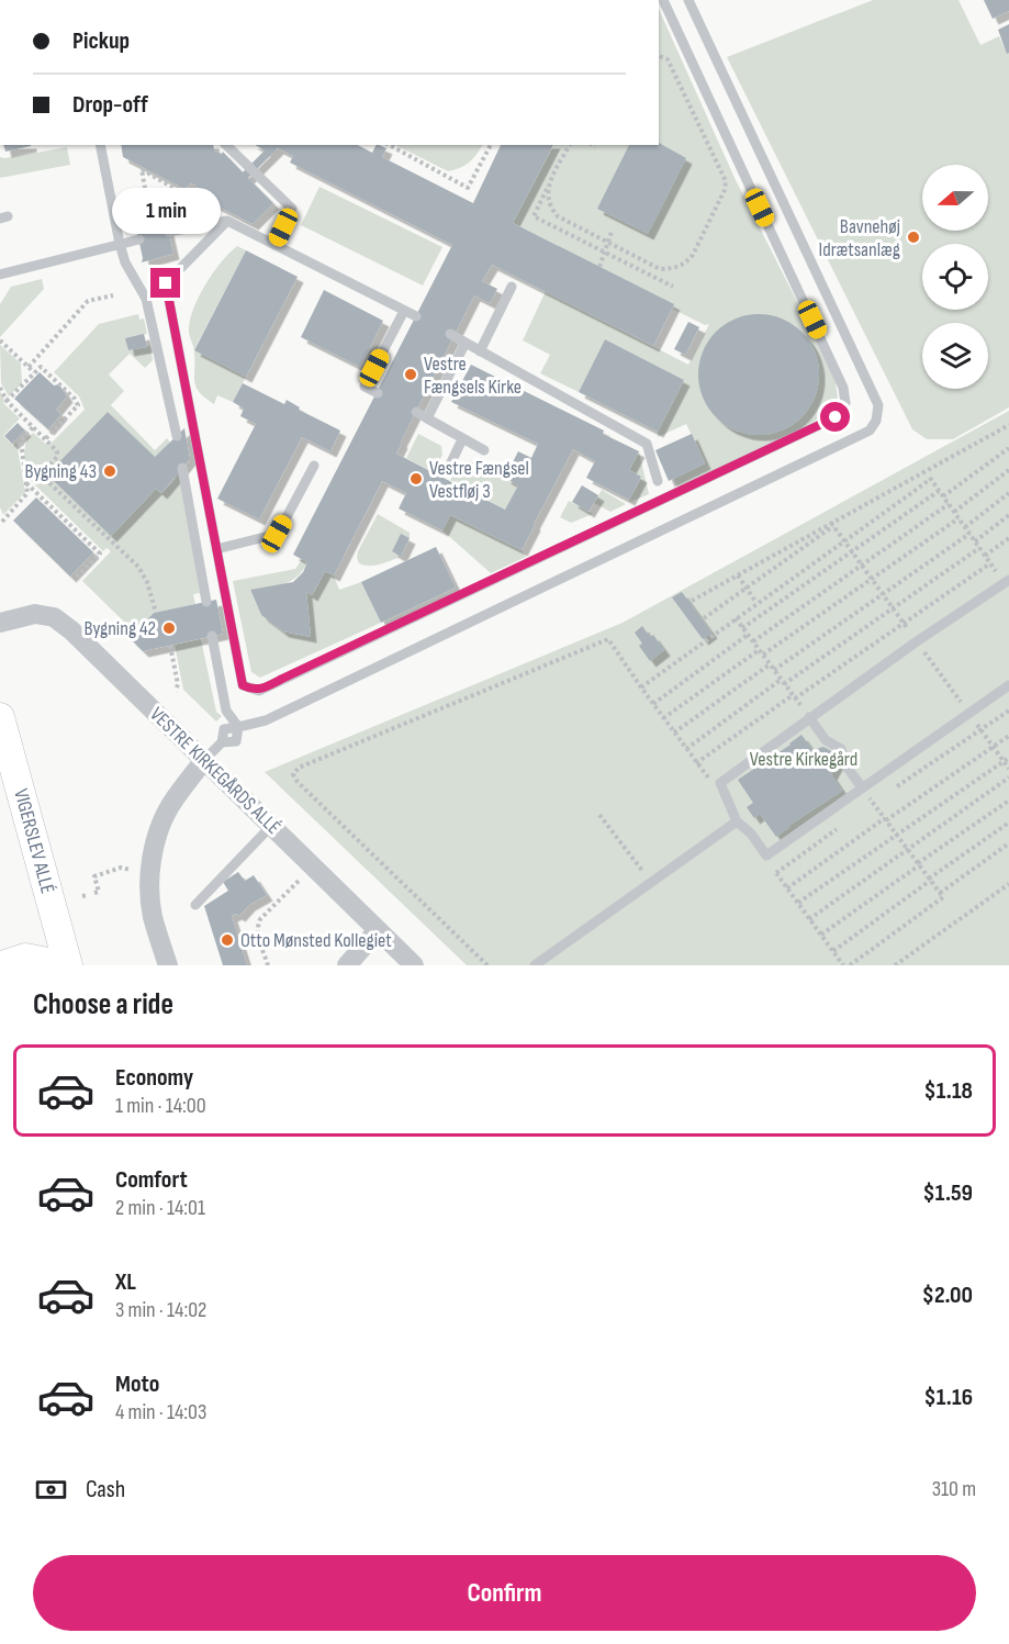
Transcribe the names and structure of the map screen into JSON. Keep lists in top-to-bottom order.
{
  "streets": {
    "street": ["VESTRE KIRKEGÅRDS ALLÉ", "VIGERSLEV ALLÉ"]
  },
  "parks": ["Vestre Kirkegård"],
  "places": [
    "Bavnehøj Idrætsanlæg",
    "Vestre Fængsels Kirke",
    "Bygning 43",
    "Vestre Fængsel Vestfløj 3",
    "Bygning 42",
    "Otto Mønsted Kollegiet"
  ],
  "north": "left",
  "page": {
    "banner": ["Pickup", "Drop-off"],
    "bubble": "1 min",
    "heading": "Choose a ride",
    "list": [
      {
        "name": "Economy",
        "note": "1 min · 14:00",
        "value": "$1.18"
      },
      {
        "name": "Comfort",
        "note": "2 min · 14:01",
        "value": "$1.59"
      },
      {
        "name": "XL",
        "note": "3 min · 14:02",
        "value": "$2.00"
      },
      {
        "name": "Moto",
        "note": "4 min · 14:03",
        "value": "$1.16"
      }
    ],
    "pay": ["Cash", "310 m"],
    "buttons": "Confirm"
  }
}
